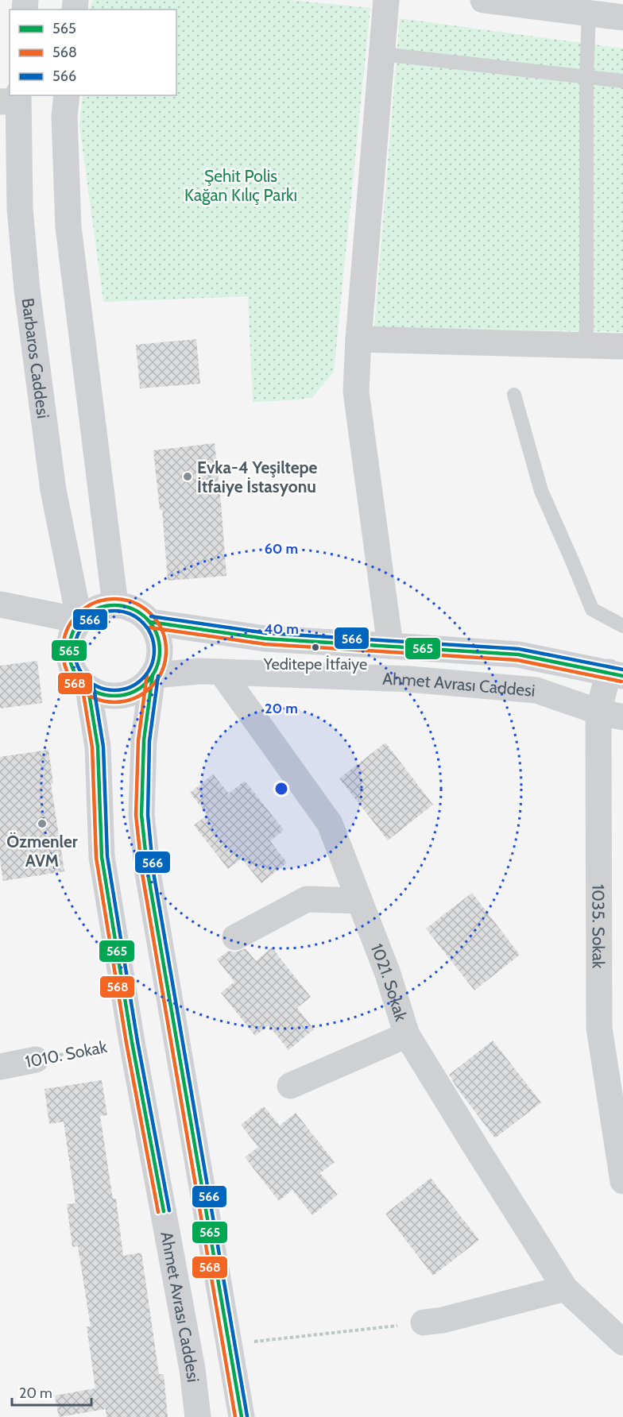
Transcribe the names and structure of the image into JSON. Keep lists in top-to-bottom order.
{
  "streets": {
    "main road": ["Barbaros Caddesi", "Ahmet Avrası Caddesi"],
    "street": ["1035. Sokak", "1021. Sokak", "1010. Sokak"]
  },
  "crossings": [
    ["Barbaros Caddesi", "Ahmet Avrası Caddesi"],
    ["Ahmet Avrası Caddesi", "1035. Sokak"],
    ["Ahmet Avrası Caddesi", "1021. Sokak"],
    ["Ahmet Avrası Caddesi", "1010. Sokak"]
  ],
  "parks": ["Şehit Polis Kağan Kılıç Parkı"],
  "places": ["Evka-4 Yeşiltepe İtfaiye İstasyonu", "Yeditepe İtfaiye", "Özmenler AVM"],
  "lines": ["transit line 568", "transit line 565", "transit line 566"],
  "legend": ["565", "568", "566"],
  "scale_bar": "20 m",
  "rings": ["60 m", "40 m", "20 m"]
}
